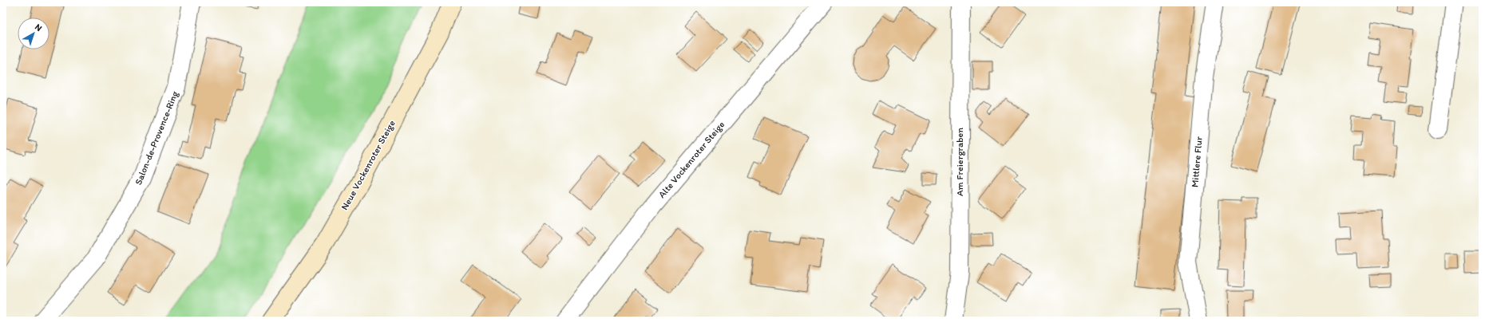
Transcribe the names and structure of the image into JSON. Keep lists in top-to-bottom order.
{
  "streets": {
    "main road": ["Neue Vockenroter Steige"],
    "street": [
      "Salon-de-Provence-Ring",
      "Alte Vockenroter Steige",
      "Am Freiergraben",
      "Mittlere Flur"
    ]
  },
  "north": "top right"
}
